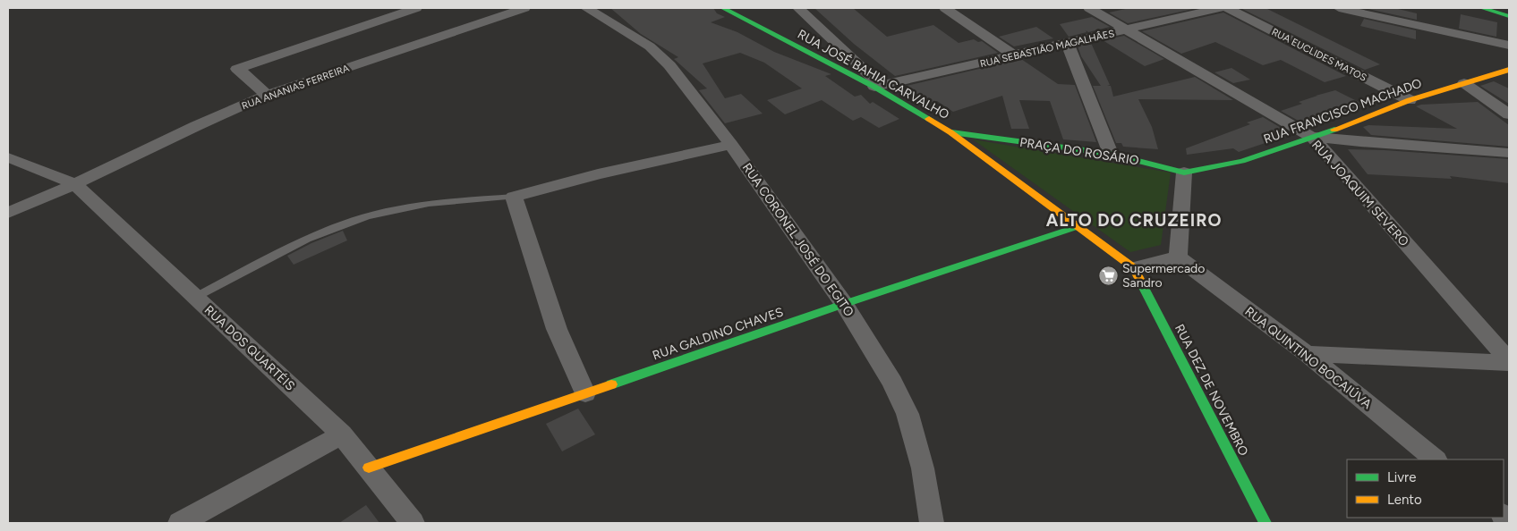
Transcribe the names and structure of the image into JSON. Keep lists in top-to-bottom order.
{
  "streets": {
    "street": [
      "RUA SEBASTIÃO MAGALHÂES",
      "RUA EUCLIDES MATOS",
      "RUA JOSÉ BAHIA CARVALHO",
      "RUA ANANIAS FERREIRA",
      "RUA FRANCISCO MACHADO",
      "PRAÇA DO ROSÁRIO",
      "RUA JOAQUIM SEVERO",
      "RUA CORONEL JOSÉ DO EGITO",
      "RUA GALDINO CHAVES",
      "RUA DOS QUARTÉIS",
      "RUA QUINTINO BOCAIÚVA",
      "RUA DEZ DE NOVEMBRO"
    ]
  },
  "crossings": [
    ["RUA SEBASTIÃO MAGALHÂES", "RUA JOSÉ BAHIA CARVALHO"],
    ["RUA SEBASTIÃO MAGALHÂES", "RUA JOAQUIM SEVERO"],
    ["RUA EUCLIDES MATOS", "RUA FRANCISCO MACHADO"],
    ["RUA JOSÉ BAHIA CARVALHO", "PRAÇA DO ROSÁRIO"],
    ["RUA JOSÉ BAHIA CARVALHO", "RUA GALDINO CHAVES"],
    ["RUA JOSÉ BAHIA CARVALHO", "RUA DEZ DE NOVEMBRO"],
    ["RUA ANANIAS FERREIRA", "RUA DOS QUARTÉIS"],
    ["RUA FRANCISCO MACHADO", "PRAÇA DO ROSÁRIO"],
    ["RUA FRANCISCO MACHADO", "RUA JOAQUIM SEVERO"],
    ["RUA CORONEL JOSÉ DO EGITO", "RUA GALDINO CHAVES"],
    ["RUA GALDINO CHAVES", "RUA DOS QUARTÉIS"]
  ],
  "districts": ["ALTO DO CRUZEIRO"],
  "places": {
    "supermarket": ["Supermercado Sandro"]
  },
  "legend": ["Livre", "Lento"]
}
